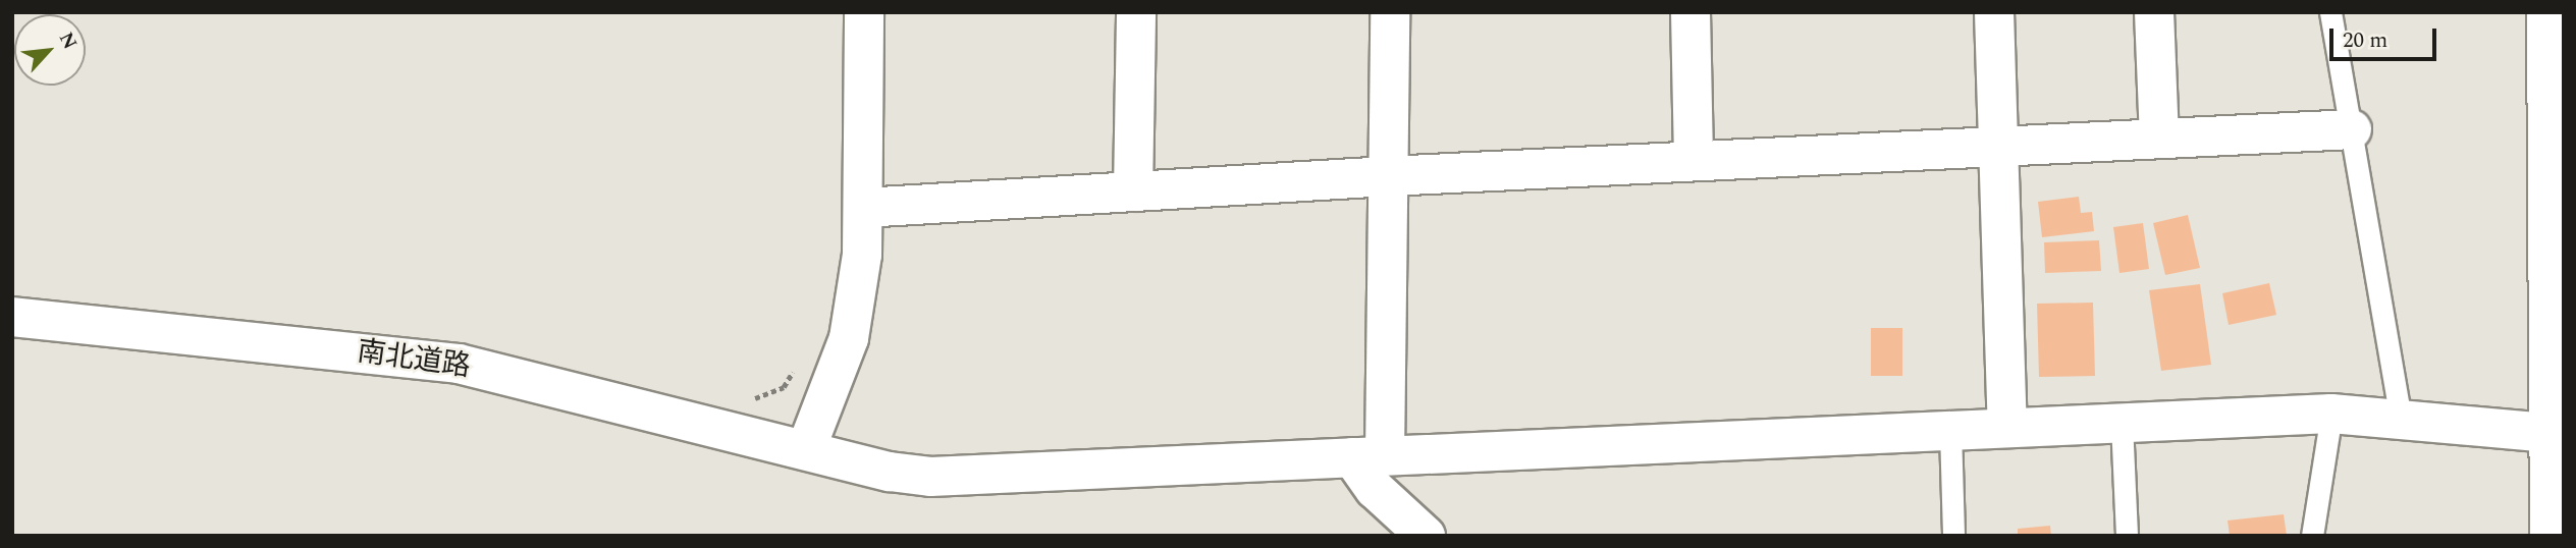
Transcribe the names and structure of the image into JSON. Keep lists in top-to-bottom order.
{
  "streets": {
    "street": ["南北道路"]
  },
  "scale_bar": "20 m",
  "north": "top right"
}
